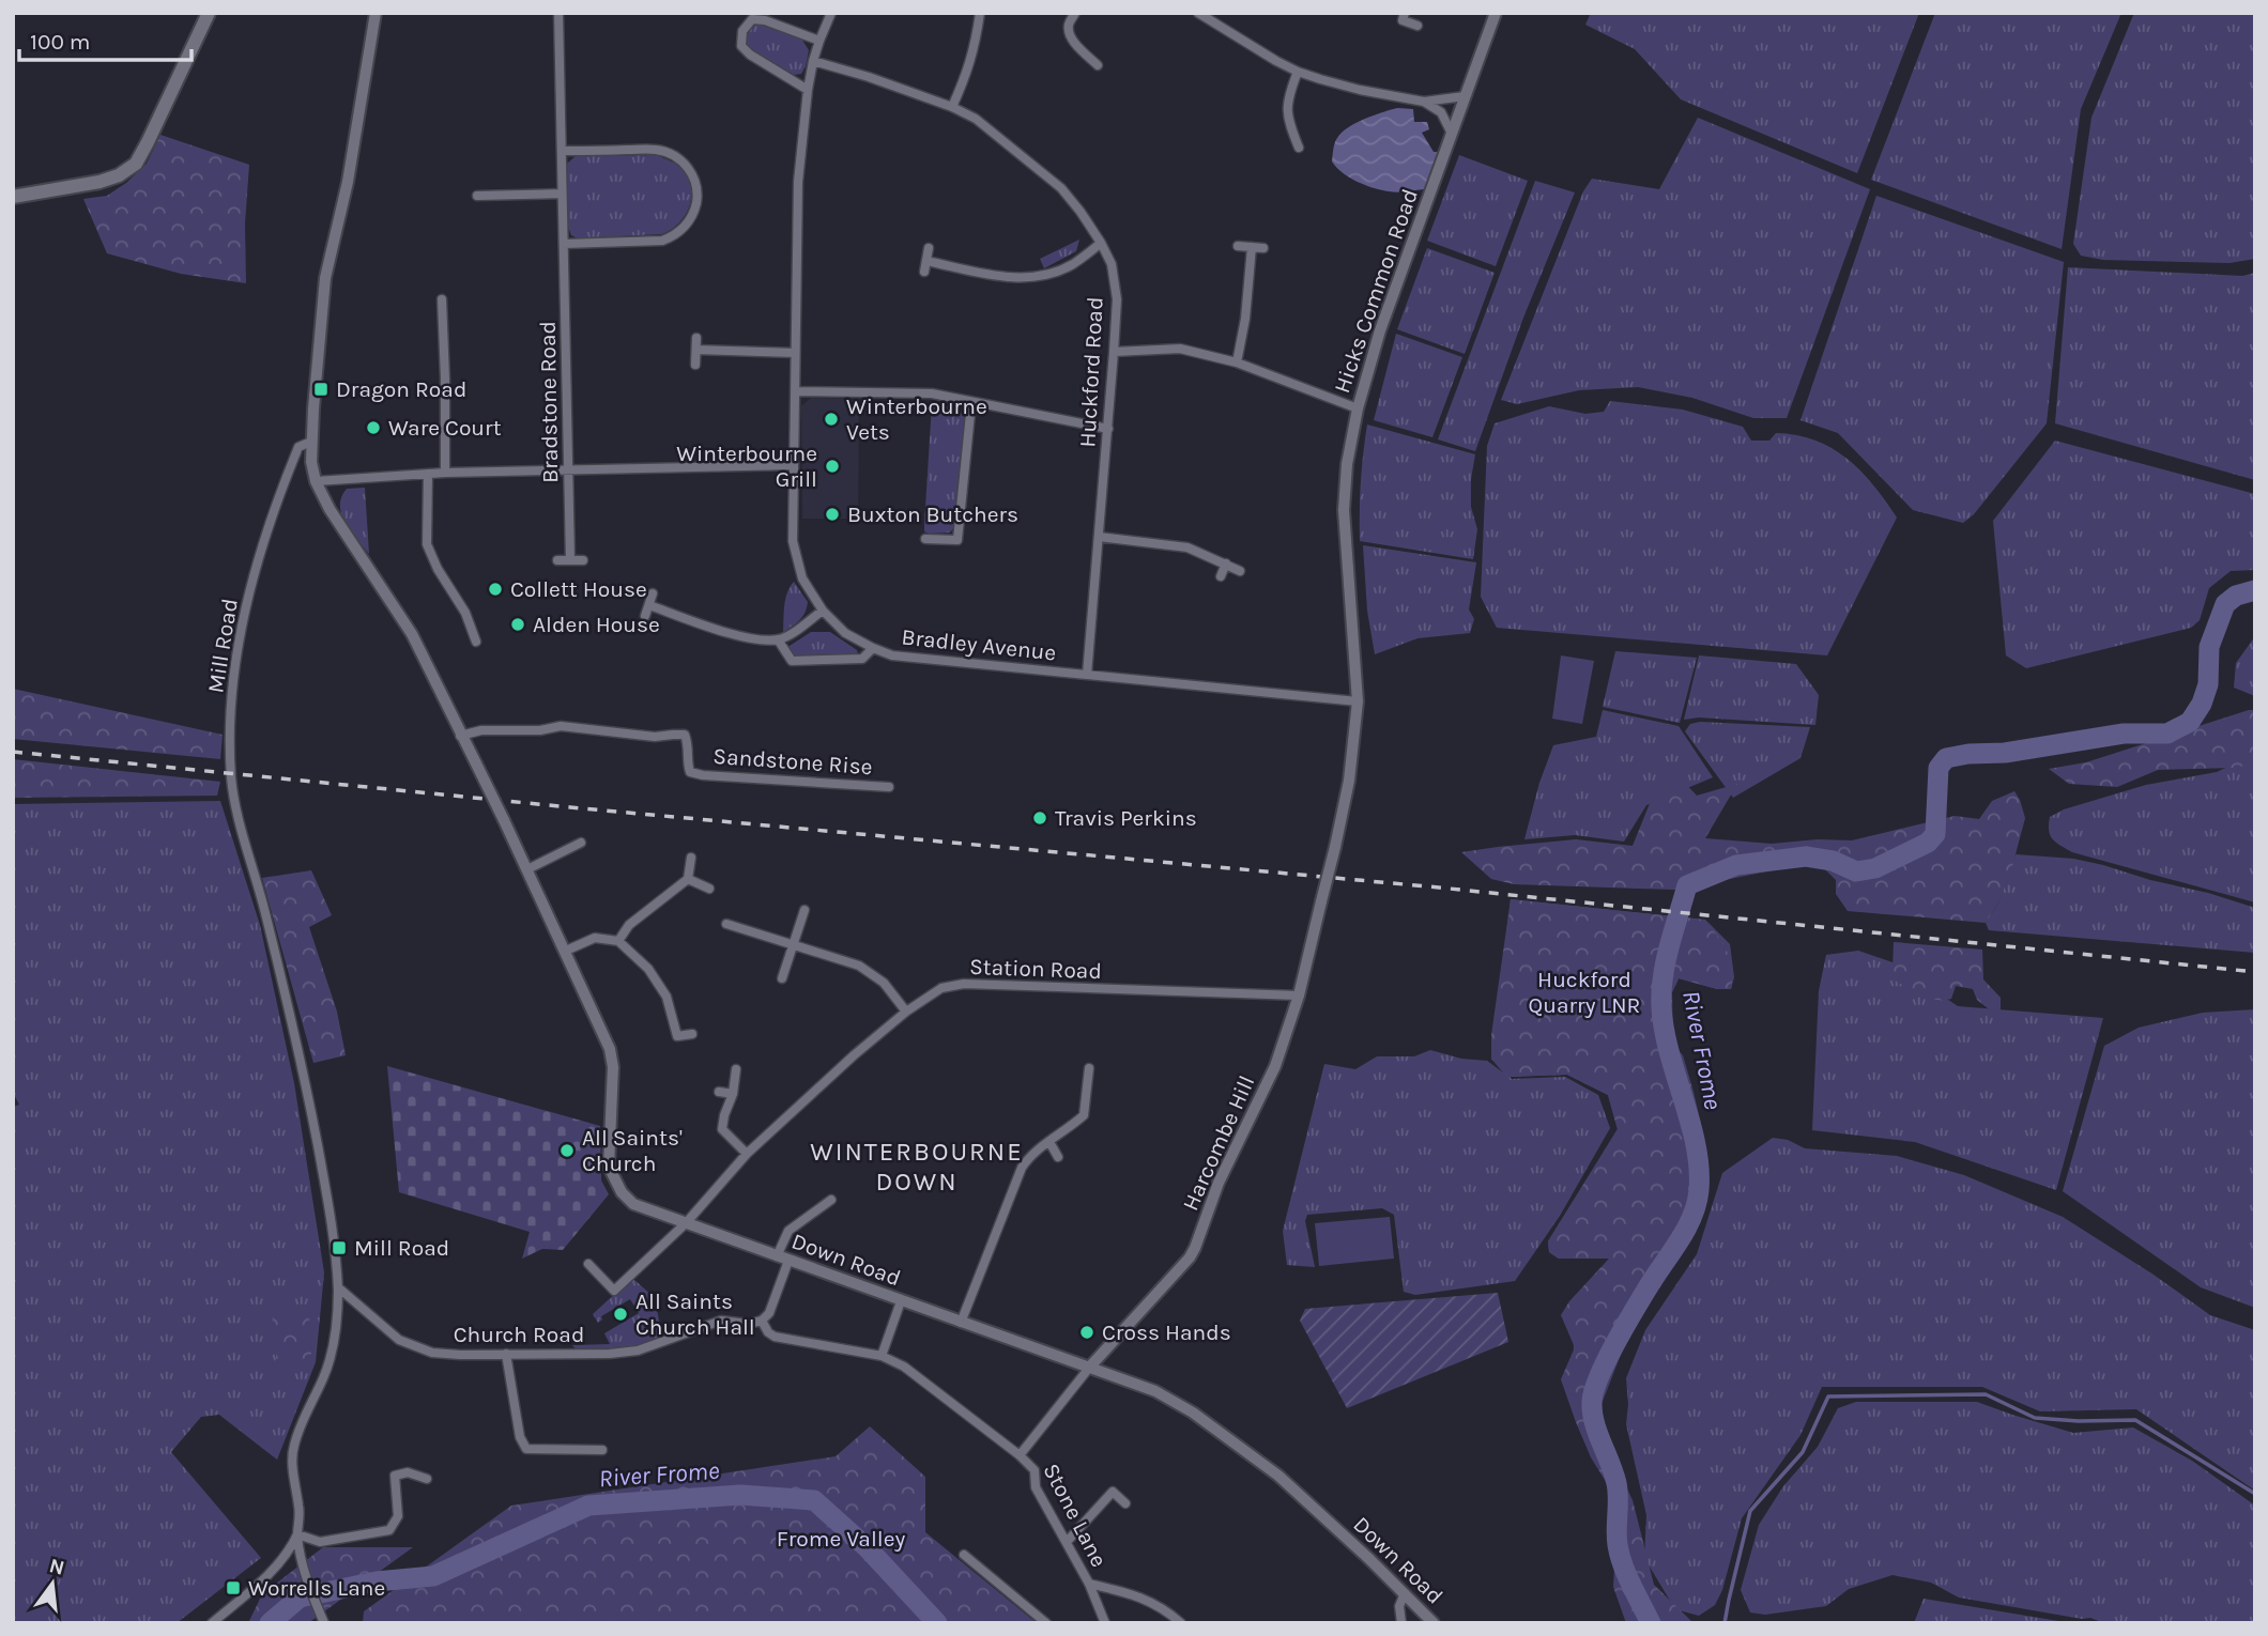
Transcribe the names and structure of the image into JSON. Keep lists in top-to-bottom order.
{
  "streets": {
    "street": [
      "Hicks Common Road",
      "Huckford Road",
      "Bradstone Road",
      "Bradley Avenue",
      "Mill Road",
      "Sandstone Rise",
      "Station Road",
      "Harcombe Hill",
      "Down Road",
      "Church Road",
      "Stone Lane"
    ]
  },
  "crossings": [
    ["Hicks Common Road", "Bradley Avenue"],
    ["Hicks Common Road", "Harcombe Hill"],
    ["Huckford Road", "Bradley Avenue"],
    ["Mill Road", "Church Road"],
    ["Sandstone Rise", "Down Road"],
    ["Station Road", "Harcombe Hill"],
    ["Station Road", "Down Road"],
    ["Harcombe Hill", "Down Road"]
  ],
  "districts": ["WINTERBOURNE DOWN"],
  "water": ["River Frome"],
  "parks": ["Huckford Quarry LNR", "Frome Valley"],
  "places": {
    "transit": ["Dragon Road", "Mill Road", "Worrells Lane"],
    "other": [
      "Winterbourne Vets",
      "Ware Court",
      "Winterbourne Grill",
      "Buxton Butchers",
      "Collett House",
      "Alden House",
      "Travis Perkins",
      "All Saints' Church",
      "All Saints Church Hall",
      "Cross Hands"
    ]
  },
  "scale_bar": "100 m",
  "north": "top"
}
